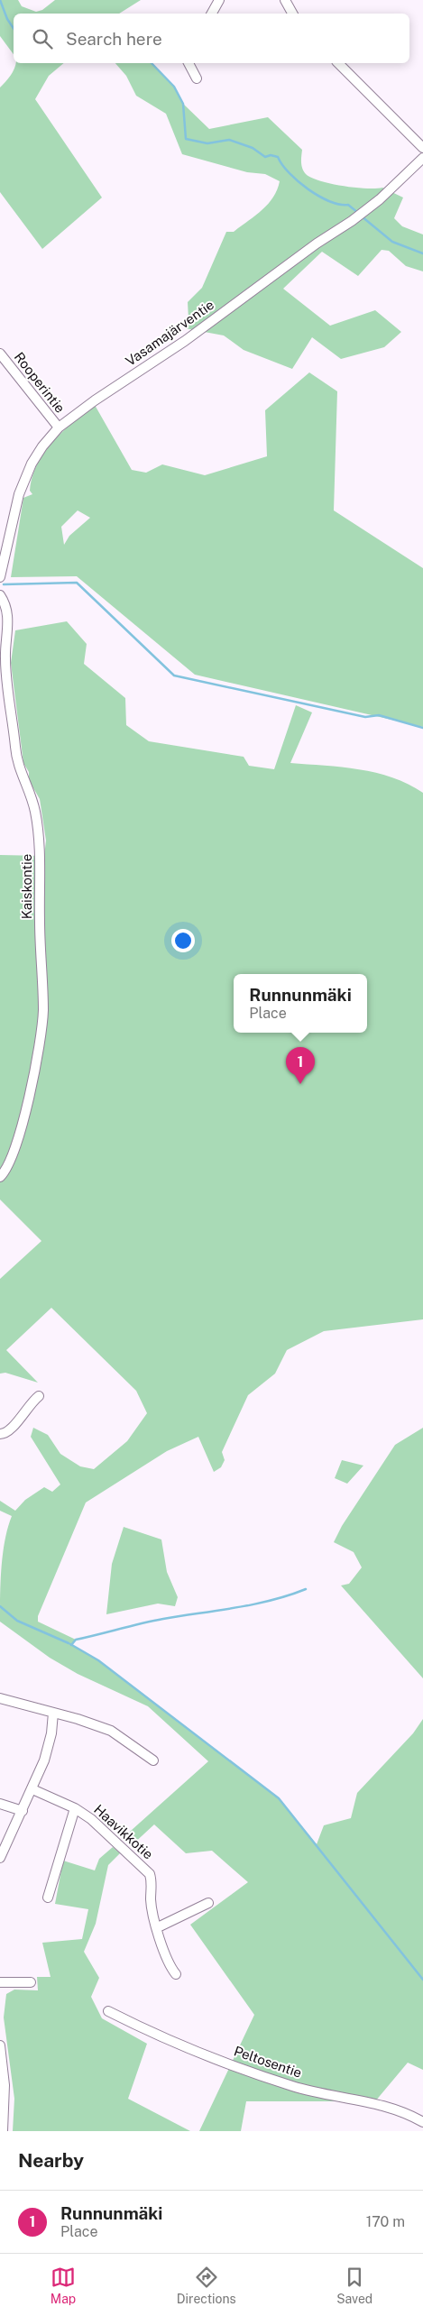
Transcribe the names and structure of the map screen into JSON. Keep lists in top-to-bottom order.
{
  "streets": {
    "street": [
      "Vasamajärventie",
      "Rooperintie",
      "Kaiskontie",
      "Haavikkotie",
      "Peltosentie"
    ]
  },
  "crossings": [
    ["Vasamajärventie", "Rooperintie"]
  ],
  "page": {
    "search": "Search here",
    "popup": ["Runnunmäki", "Place"],
    "pins": "1",
    "heading": "Nearby",
    "list": [
      {
        "mark": "1",
        "name": "Runnunmäki",
        "note": "Place",
        "value": "170 m"
      }
    ],
    "nav": ["Map", "Directions", "Saved"]
  }
}
